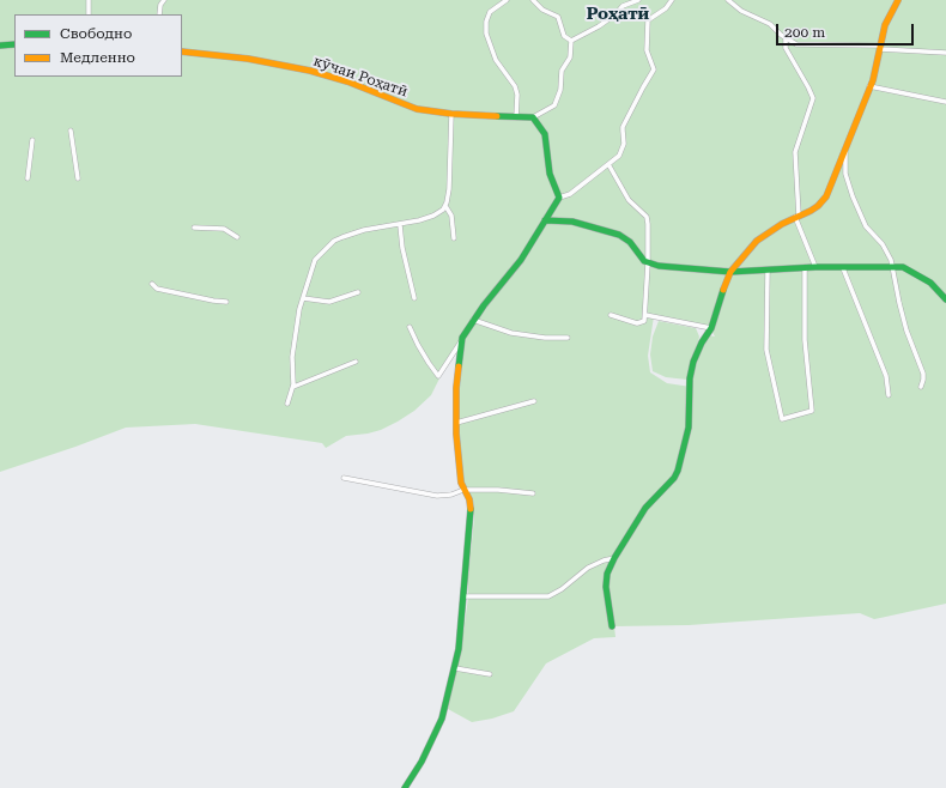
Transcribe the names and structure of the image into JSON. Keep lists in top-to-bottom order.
{
  "streets": {
    "street": ["кӯчаи Роҳатӣ"]
  },
  "districts": ["Роҳатӣ"],
  "legend": ["Свободно", "Медленно"],
  "scale_bar": "200 m"
}
